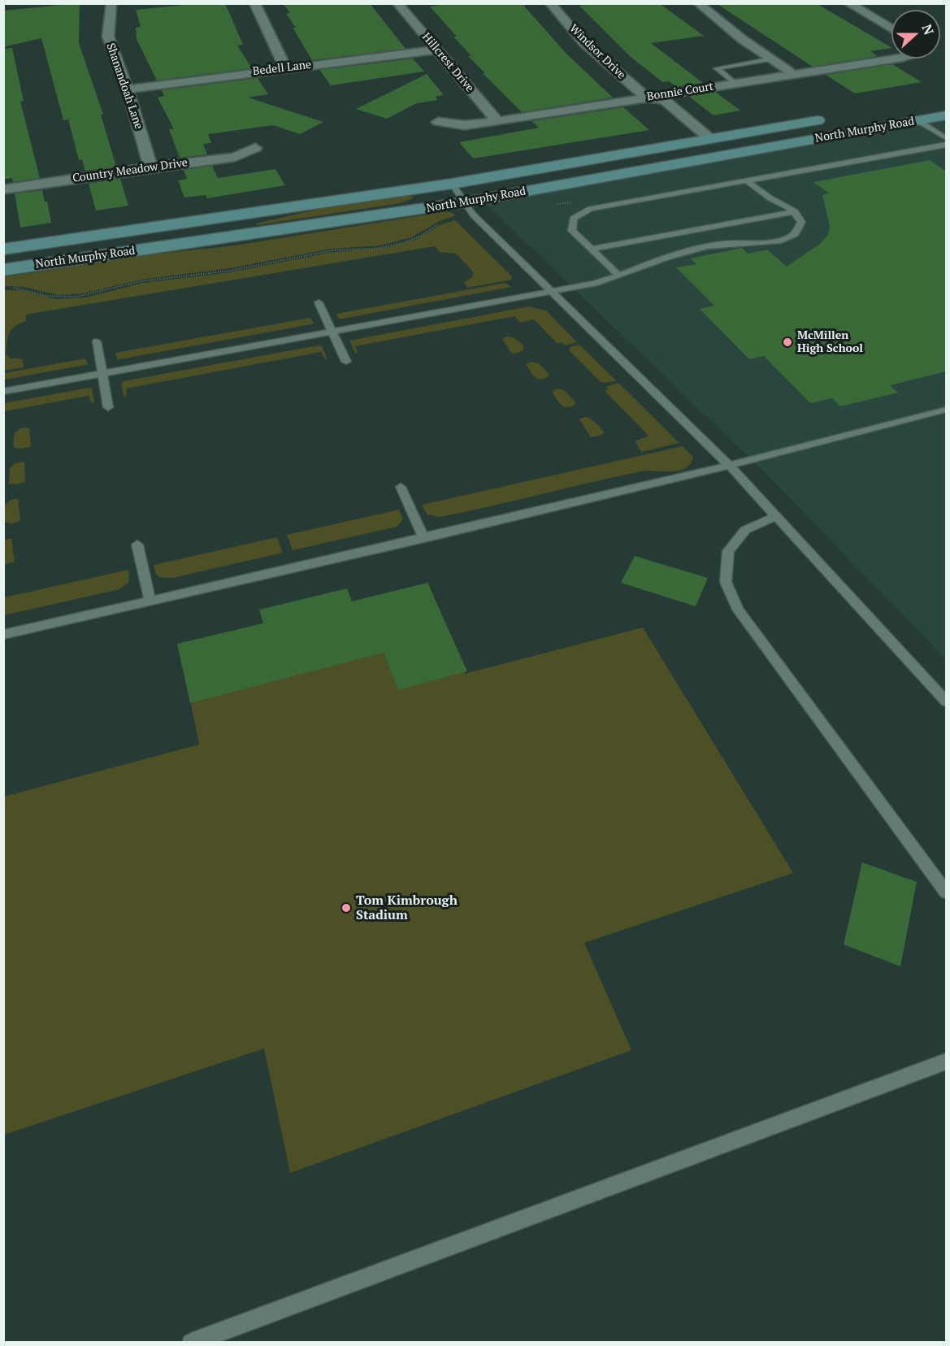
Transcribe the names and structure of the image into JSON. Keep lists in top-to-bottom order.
{
  "streets": {
    "main road": ["North Murphy Road"],
    "street": [
      "Windsor Drive",
      "Hillcrest Drive",
      "Bedell Lane",
      "Shanandoah Lane",
      "Bonnie Court",
      "Country Meadow Drive"
    ]
  },
  "crossings": [
    ["Windsor Drive", "Bonnie Court"],
    ["Windsor Drive", "North Murphy Road"],
    ["Hillcrest Drive", "Bedell Lane"],
    ["Hillcrest Drive", "Bonnie Court"],
    ["Bedell Lane", "Shanandoah Lane"],
    ["Shanandoah Lane", "Country Meadow Drive"]
  ],
  "places": ["McMillen High School", "Tom Kimbrough Stadium"],
  "north": "right"
}
